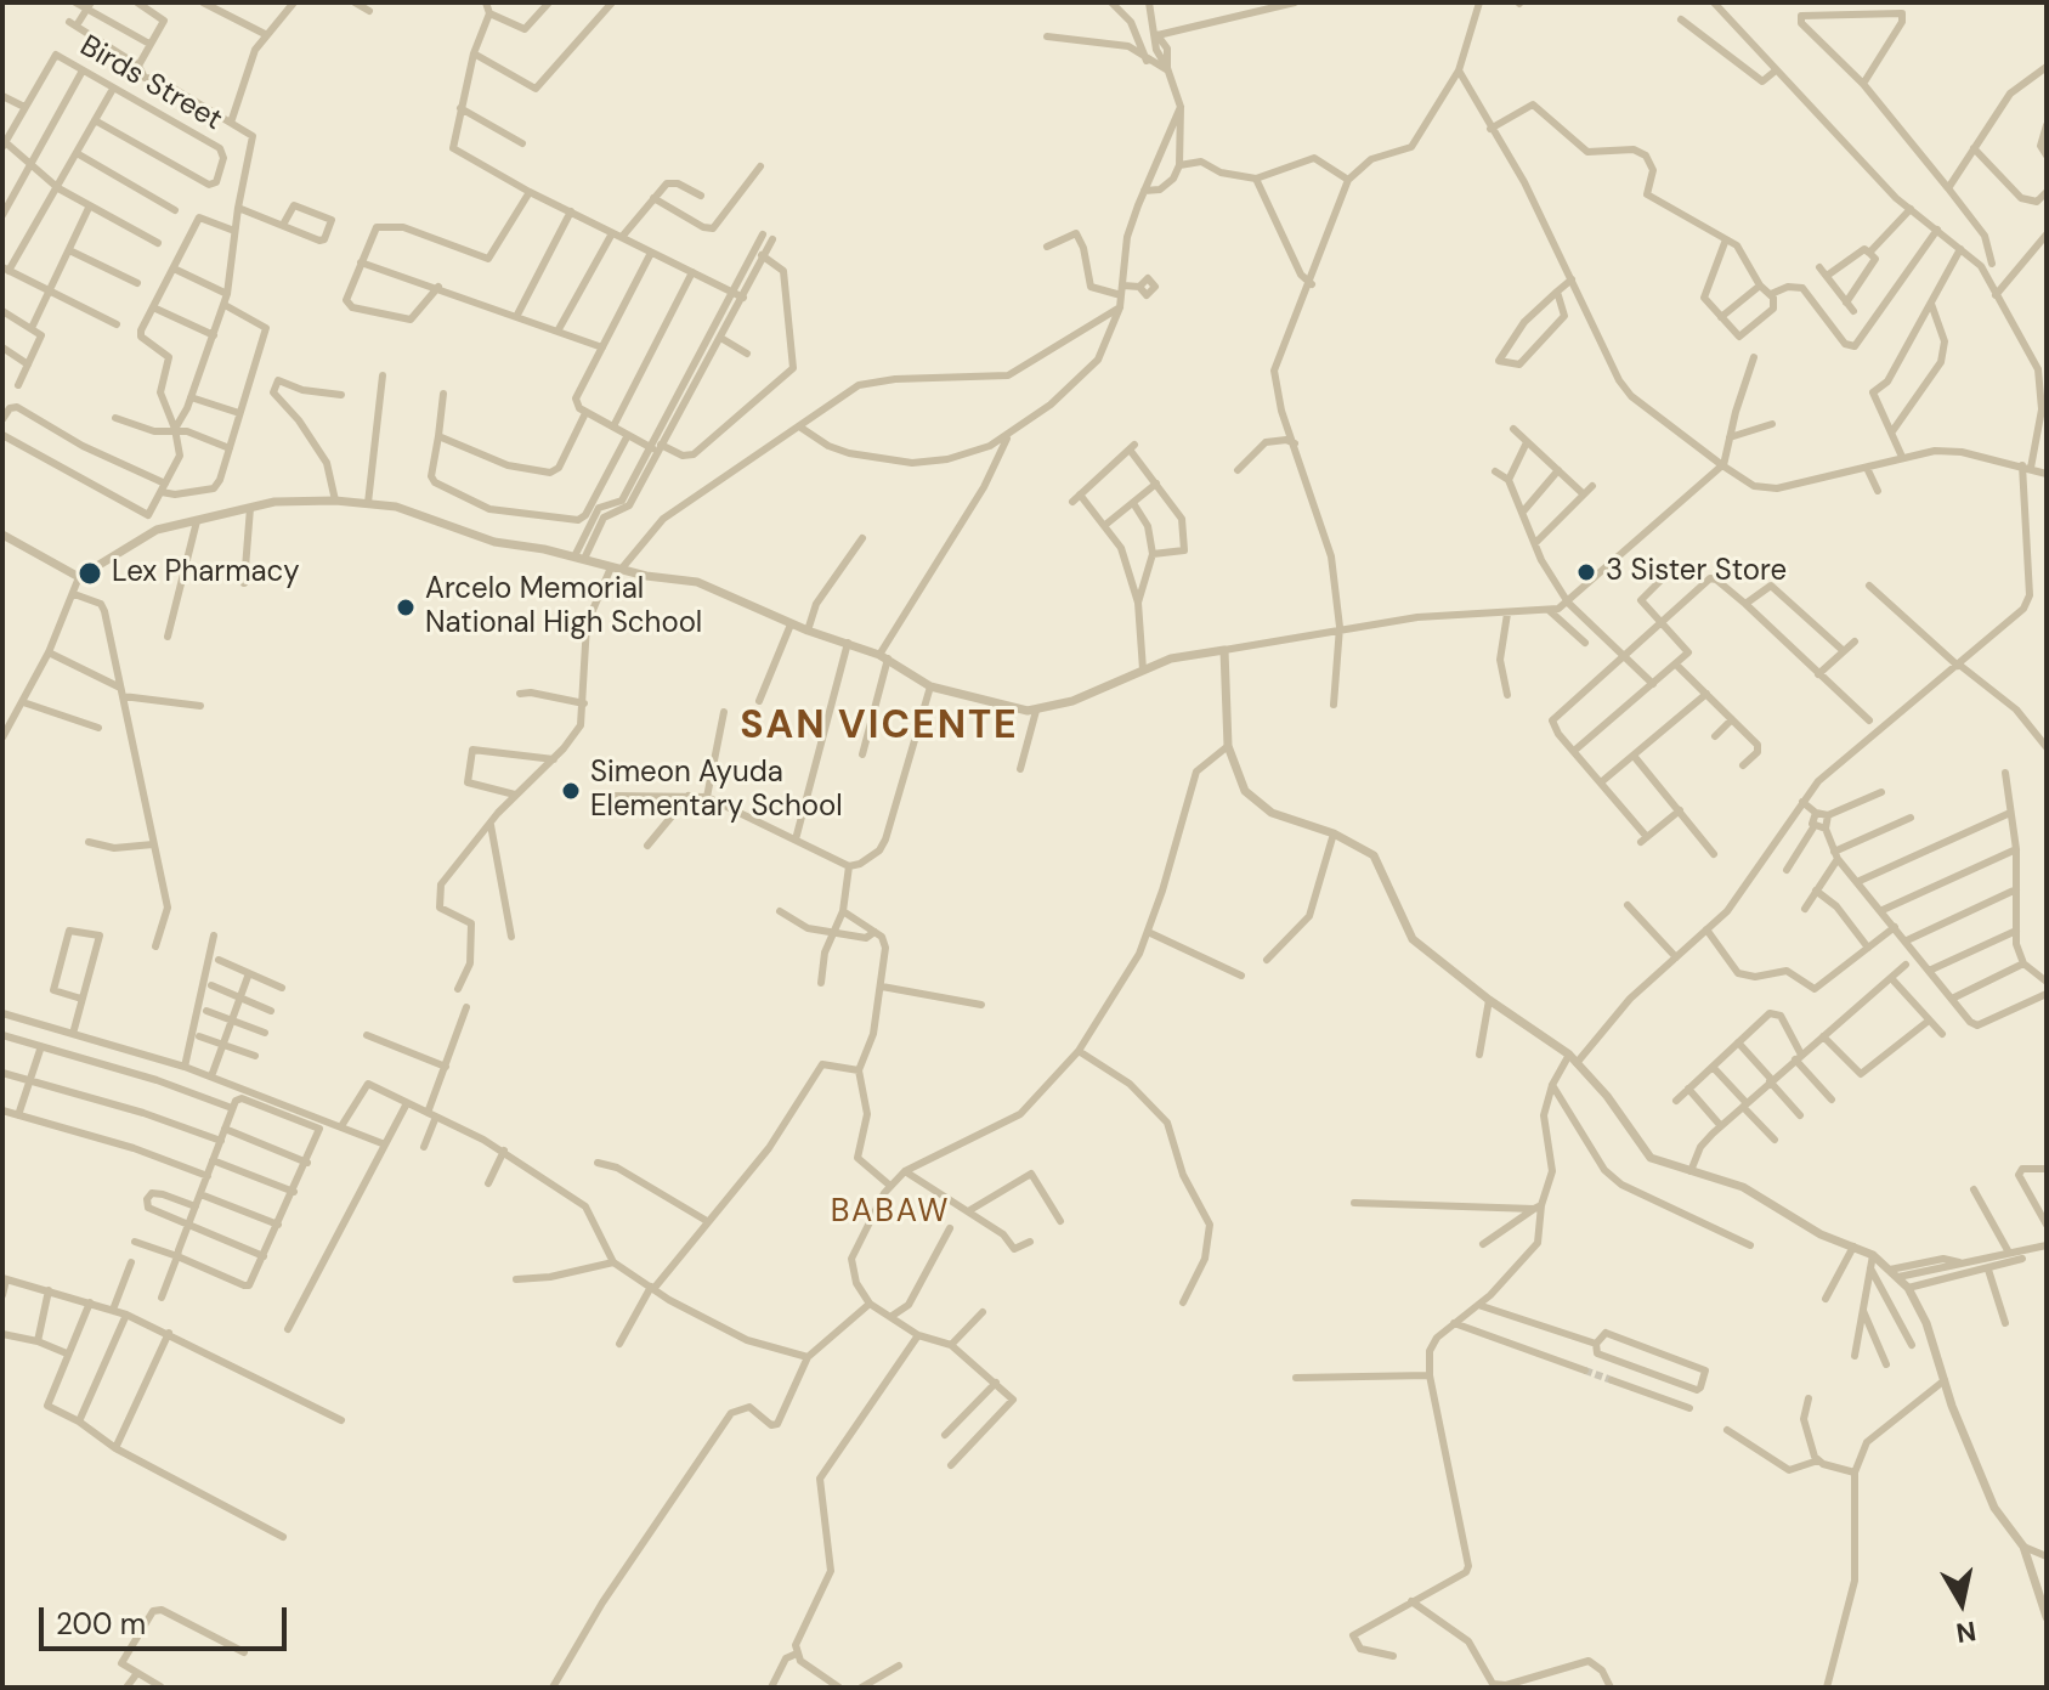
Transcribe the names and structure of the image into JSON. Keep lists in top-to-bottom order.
{
  "streets": {
    "street": ["Birds Street"]
  },
  "districts": ["SAN VICENTE", "BABAW"],
  "places": [
    "3 Sister Store",
    "Lex Pharmacy",
    "Arcelo Memorial National High School",
    "Simeon Ayuda Elementary School"
  ],
  "scale_bar": "200 m",
  "north": "bottom"
}
